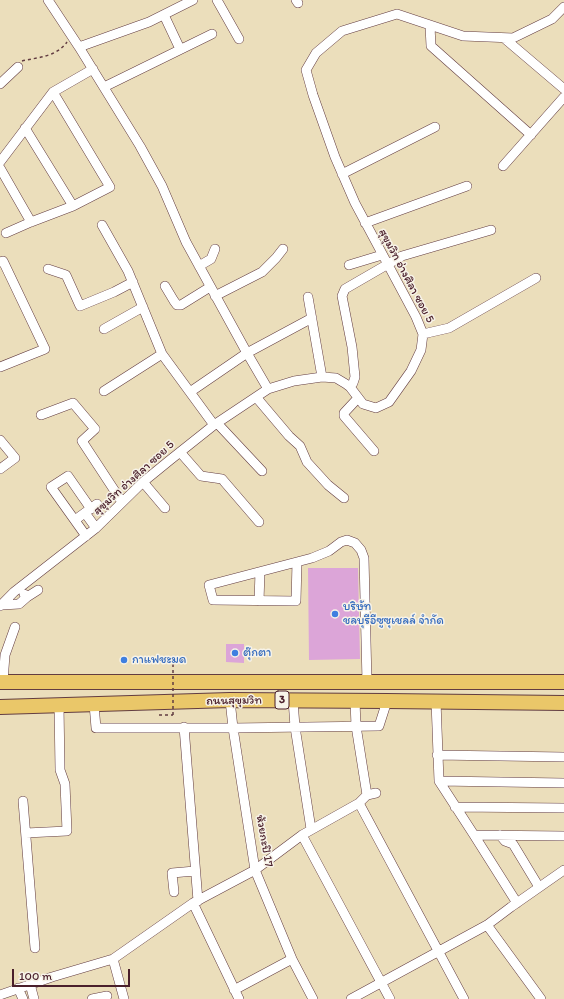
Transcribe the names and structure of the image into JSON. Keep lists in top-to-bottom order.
{
  "streets": {
    "highway": ["3", "ถนนสุขุมวิท"],
    "street": ["สุขุมวิท อ่างศิลา ซอย 5", "ห้วยกะปิ 17"]
  },
  "crossings": [
    ["ถนนสุขุมวิท", "ห้วยกะปิ 17"]
  ],
  "places": ["บริษัท ชลบุรีอีซูซุเชลล์ จำกัด", "ตุ๊กตา", "กาแฟชะมด"],
  "scale_bar": "100 m"
}
